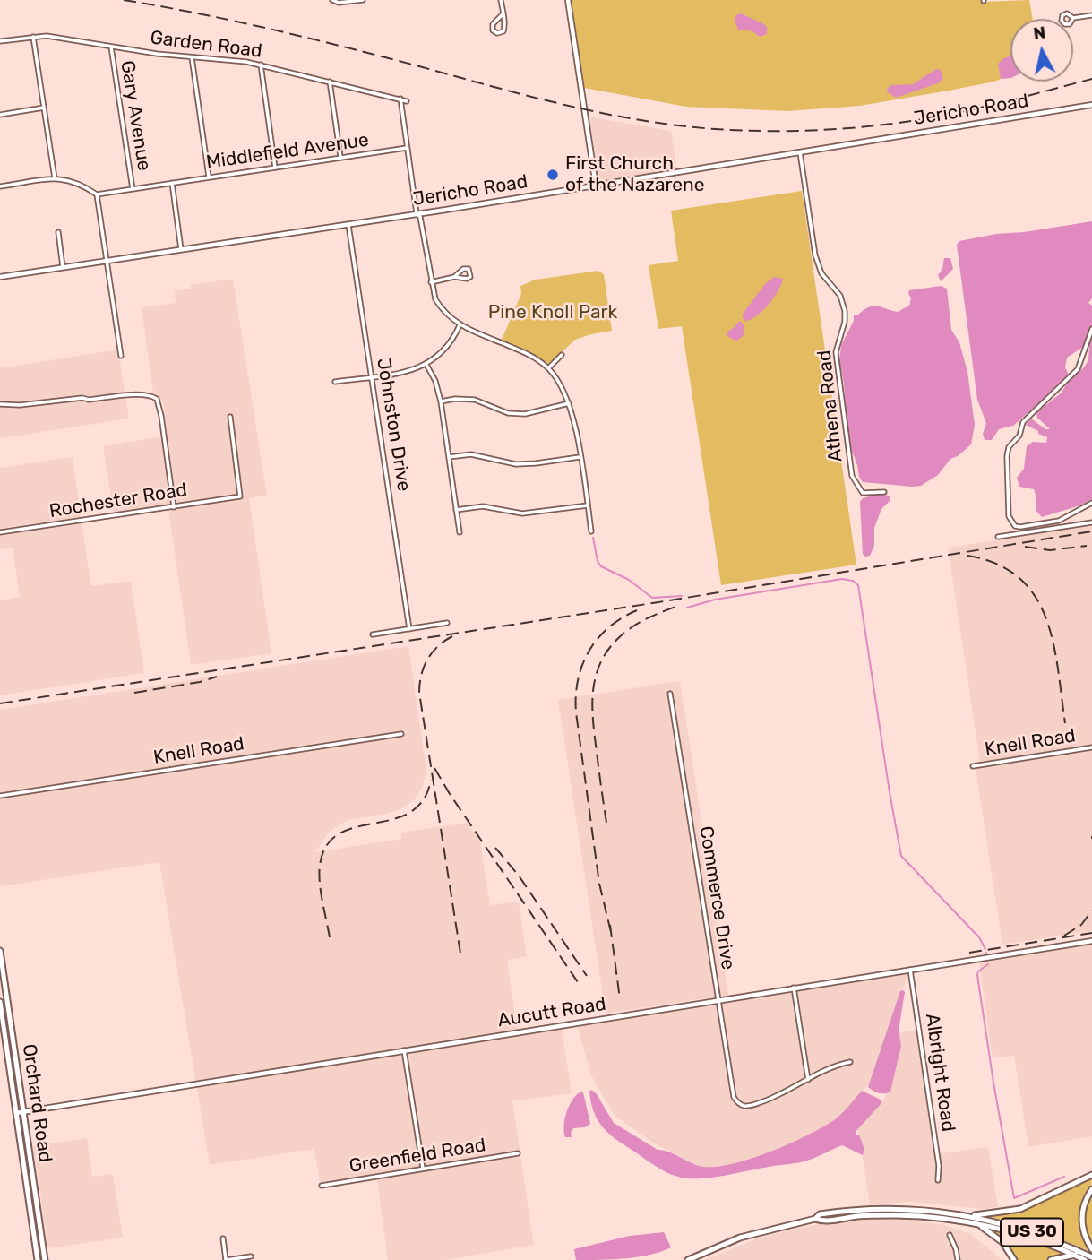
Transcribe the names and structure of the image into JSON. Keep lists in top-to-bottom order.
{
  "streets": {
    "main road": ["Orchard Road", "US 30"],
    "street": [
      "Garden Road",
      "Jericho Road",
      "Gary Avenue",
      "Middlefield Avenue",
      "Athena Road",
      "Johnston Drive",
      "Rochester Road",
      "Knell Road",
      "Commerce Drive",
      "Aucutt Road",
      "Albright Road",
      "Greenfield Road"
    ]
  },
  "crossings": [
    ["Garden Road", "Gary Avenue"],
    ["Jericho Road", "Athena Road"],
    ["Jericho Road", "Johnston Drive"],
    ["Gary Avenue", "Middlefield Avenue"],
    ["Commerce Drive", "Aucutt Road"],
    ["Aucutt Road", "Albright Road"],
    ["Aucutt Road", "Orchard Road"]
  ],
  "parks": ["Pine Knoll Park"],
  "places": ["First Church of the Nazarene"],
  "north": "top"
}
